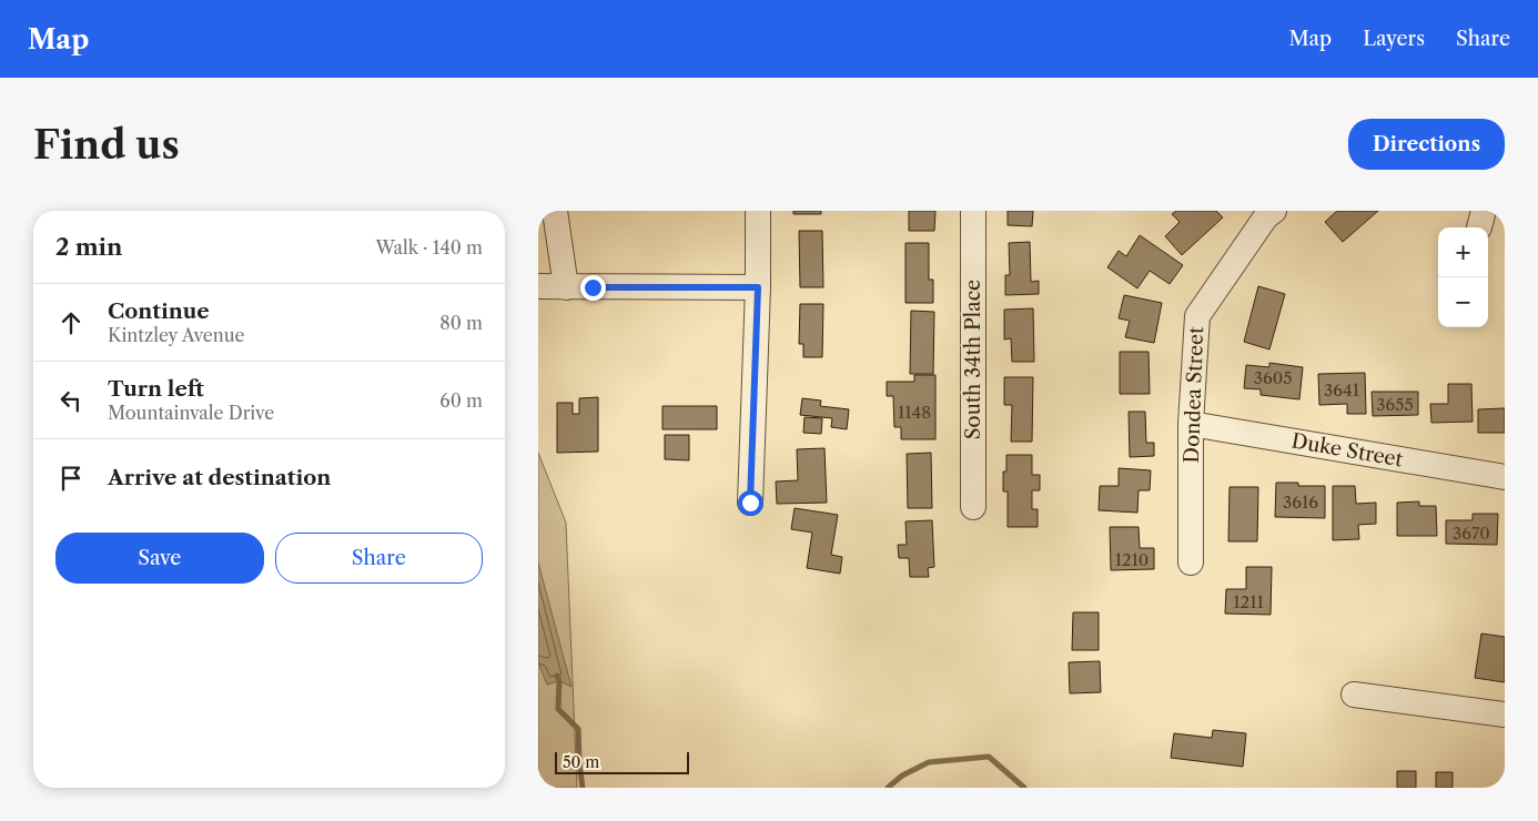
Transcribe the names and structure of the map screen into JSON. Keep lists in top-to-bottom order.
{
  "streets": {
    "street": ["South 34th Place", "Dondea Street", "Duke Street"]
  },
  "crossings": [
    ["Dondea Street", "Duke Street"]
  ],
  "house_numbers": [
    "3605",
    "3641",
    "3655",
    "1148",
    "3616",
    "3670",
    "1210",
    "1211"
  ],
  "scale_bar": "50 m",
  "page": {
    "header": "Map",
    "nav": ["Map", "Layers", "Share"],
    "buttons": [
      "Directions",
      ["Save", "Share"]
    ],
    "title": "Find us",
    "heading": ["2 min", "Walk · 140 m"],
    "map_buttons": ["+", "−"],
    "list": [
      ["Continue", "Kintzley Avenue", "80 m"],
      ["Turn left", "Mountainvale Drive", "60 m"],
      "Arrive at destination"
    ],
    "scale": "50 m"
  }
}
